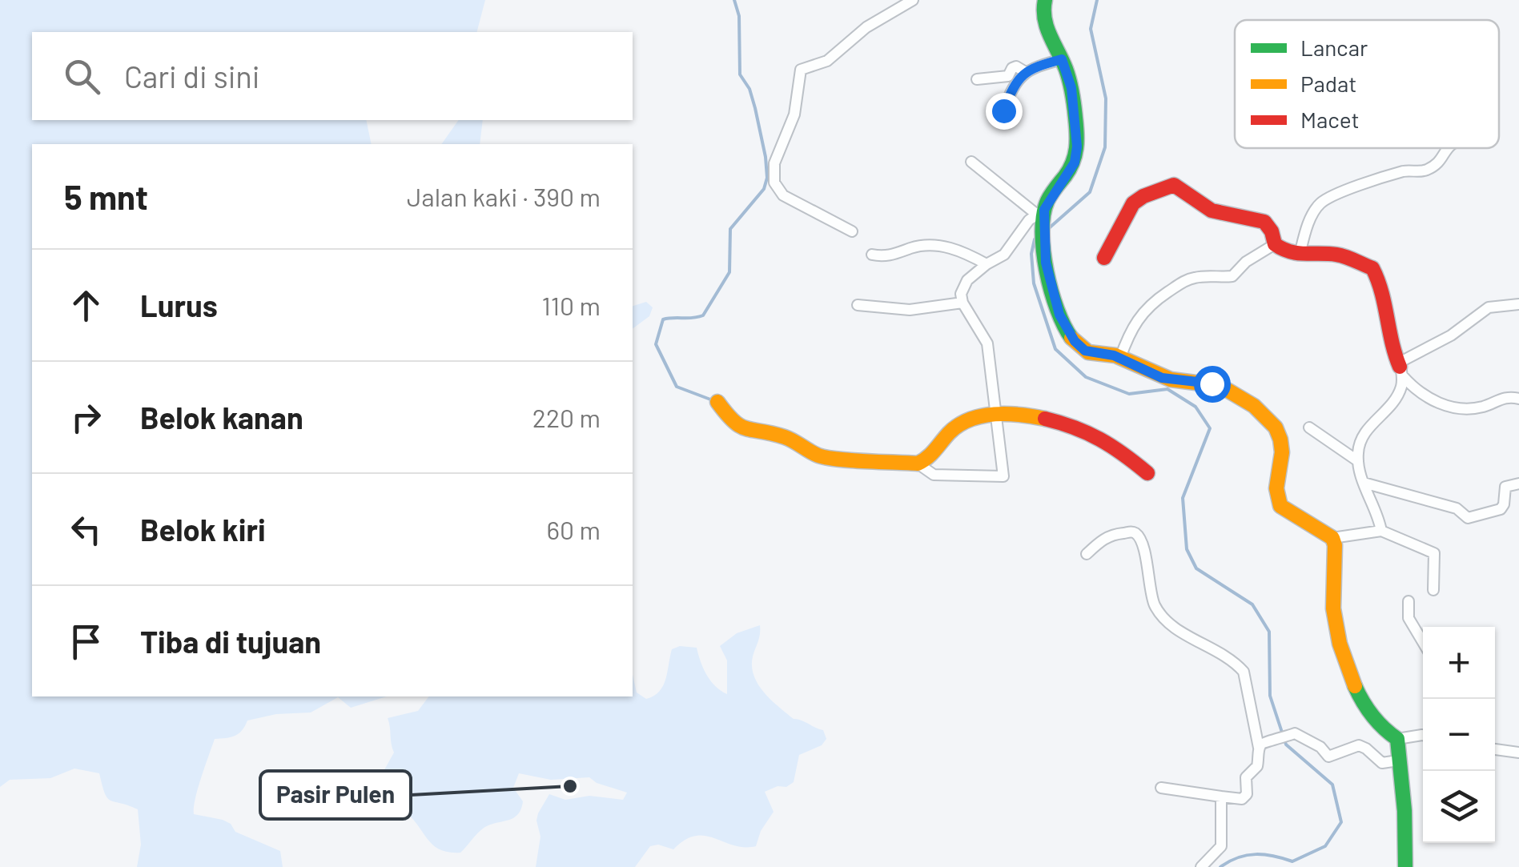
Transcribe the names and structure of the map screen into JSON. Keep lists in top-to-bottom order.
{
  "places": ["Pasir Pulen"],
  "legend": ["Lancar", "Padat", "Macet"],
  "page": {
    "search": "Cari di sini",
    "heading": ["5 mnt", "Jalan kaki · 390 m"],
    "list": [
      ["Lurus", "110 m"],
      ["Belok kanan", "220 m"],
      ["Belok kiri", "60 m"],
      "Tiba di tujuan"
    ],
    "map_buttons": ["+", "−"]
  }
}
